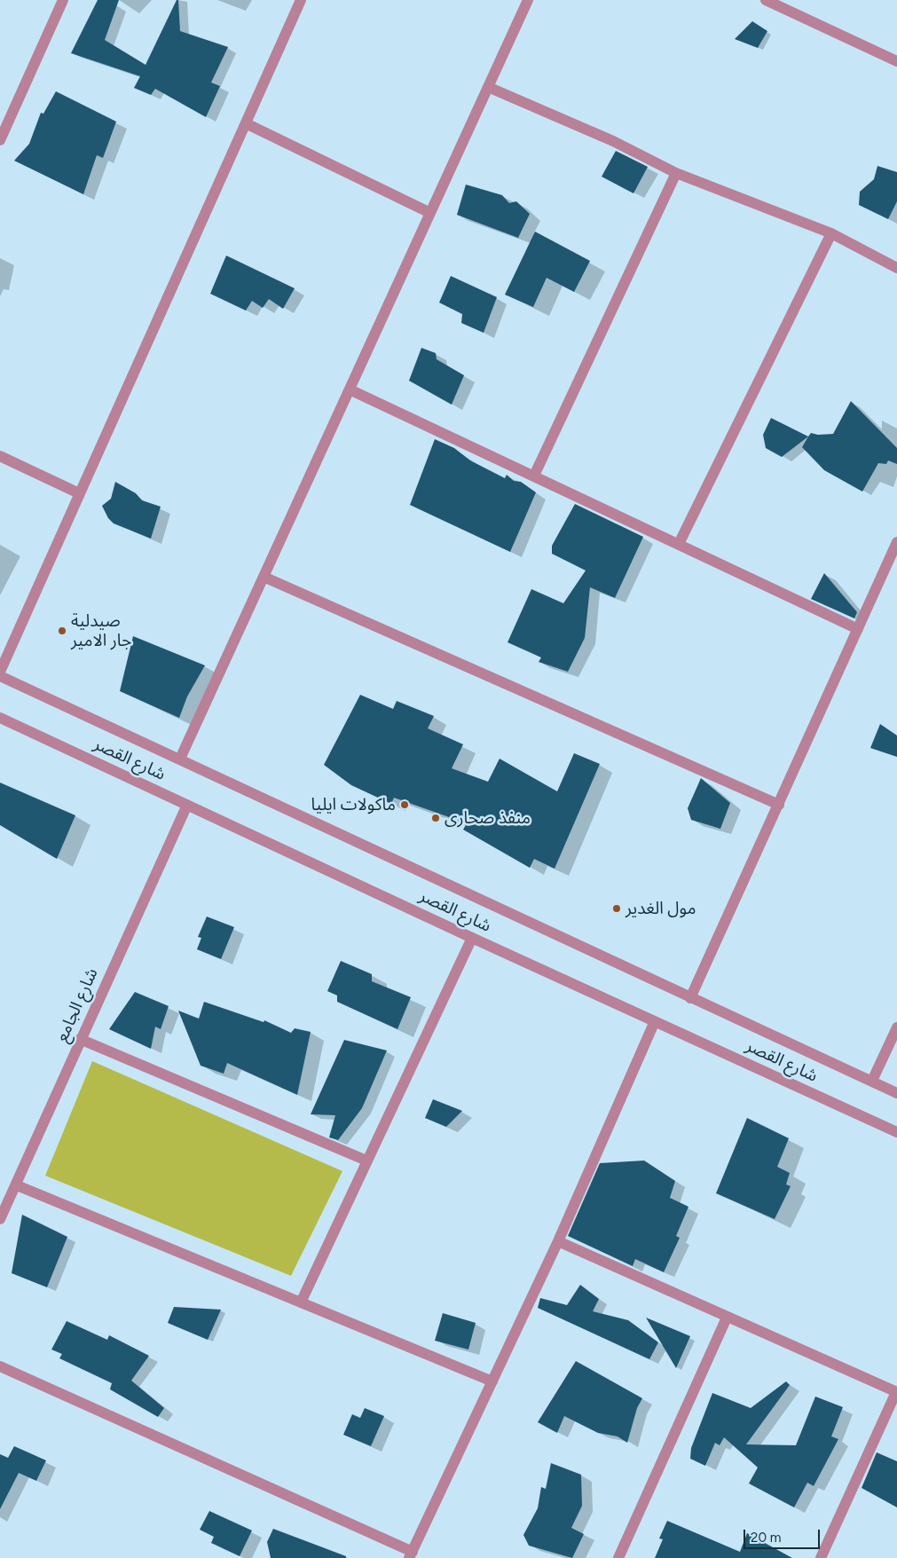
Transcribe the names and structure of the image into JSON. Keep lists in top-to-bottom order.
{
  "streets": {
    "street": ["شارع القصر", "شارع الجامع"]
  },
  "crossings": [
    ["شارع القصر", "شارع الجامع"]
  ],
  "places": [
    "صيدلية جار الامير",
    "ماكولات ايليا",
    "منفذ صحارى",
    "مول الغدير"
  ],
  "scale_bar": "20 m"
}
